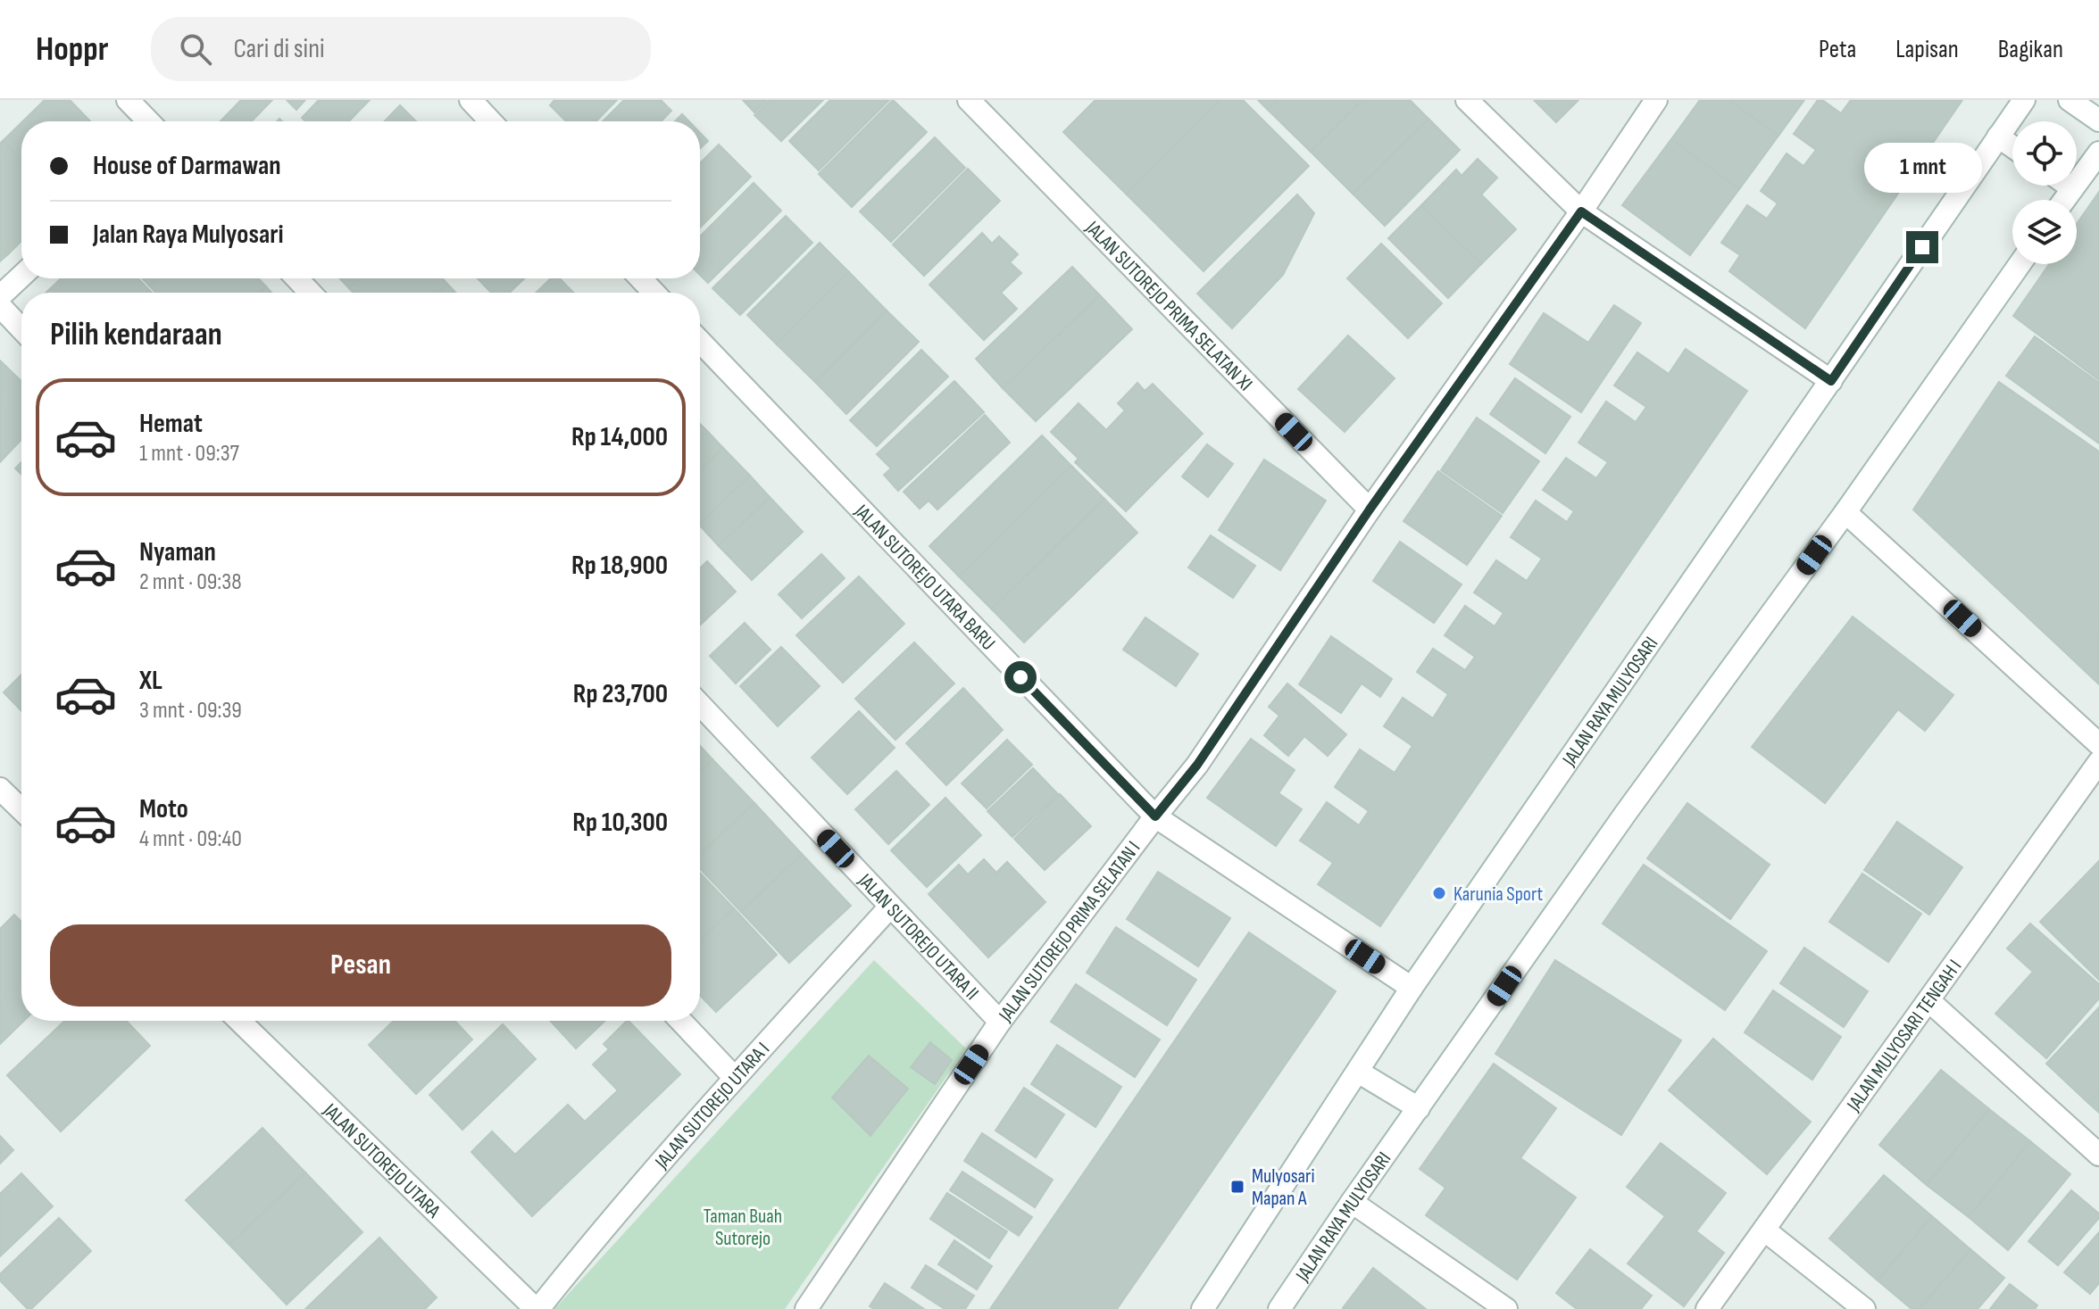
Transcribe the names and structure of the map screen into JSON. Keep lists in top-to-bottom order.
{
  "streets": {
    "street": [
      "JALAN SUTOREJO PRIMA SELATAN XI",
      "JALAN SUTOREJO UTARA BARU",
      "JALAN RAYA MULYOSARI",
      "JALAN SUTOREJO PRIMA SELATAN I",
      "JALAN SUTOREJO UTARA II",
      "JALAN MULYOSARI TENGAH I",
      "JALAN SUTOREJO UTARA I",
      "JALAN SUTOREJO UTARA"
    ]
  },
  "crossings": [
    ["JALAN SUTOREJO PRIMA SELATAN XI", "JALAN SUTOREJO PRIMA SELATAN I"],
    ["JALAN SUTOREJO UTARA BARU", "JALAN RAYA MULYOSARI"],
    ["JALAN SUTOREJO UTARA BARU", "JALAN SUTOREJO PRIMA SELATAN I"],
    ["JALAN SUTOREJO PRIMA SELATAN I", "JALAN SUTOREJO UTARA II"],
    ["JALAN SUTOREJO UTARA II", "JALAN SUTOREJO UTARA I"],
    ["JALAN SUTOREJO UTARA I", "JALAN SUTOREJO UTARA"]
  ],
  "parks": ["Taman Buah Sutorejo"],
  "places": {
    "other": ["Karunia Sport"],
    "transit": ["Mulyosari Mapan A"]
  },
  "page": {
    "header": "Hoppr",
    "search": "Cari di sini",
    "nav": ["Peta", "Lapisan", "Bagikan"],
    "banner": ["House of Darmawan", "Jalan Raya Mulyosari"],
    "bubble": "1 mnt",
    "heading": "Pilih kendaraan",
    "list": [
      {
        "name": "Hemat",
        "note": "1 mnt · 09:37",
        "value": "Rp 14,000"
      },
      {
        "name": "Nyaman",
        "note": "2 mnt · 09:38",
        "value": "Rp 18,900"
      },
      {
        "name": "XL",
        "note": "3 mnt · 09:39",
        "value": "Rp 23,700"
      },
      {
        "name": "Moto",
        "note": "4 mnt · 09:40",
        "value": "Rp 10,300"
      }
    ],
    "buttons": "Pesan"
  }
}
